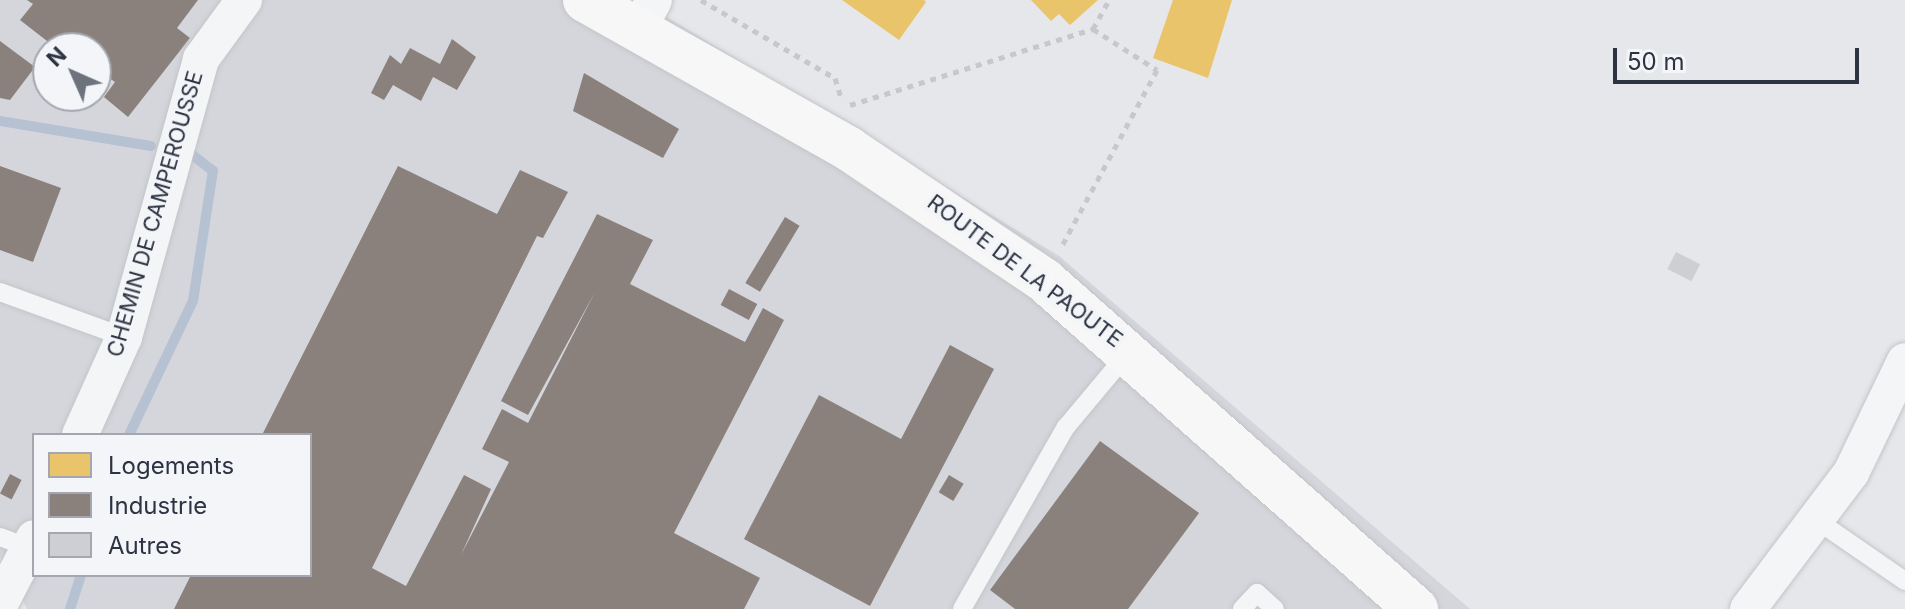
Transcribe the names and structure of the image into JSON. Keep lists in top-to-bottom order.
{
  "streets": {
    "main road": ["ROUTE DE LA PAOUTE"],
    "street": ["CHEMIN DE CAMPEROUSSE"]
  },
  "legend": ["Logements", "Industrie", "Autres"],
  "scale_bar": "50 m",
  "north": "top left"
}
